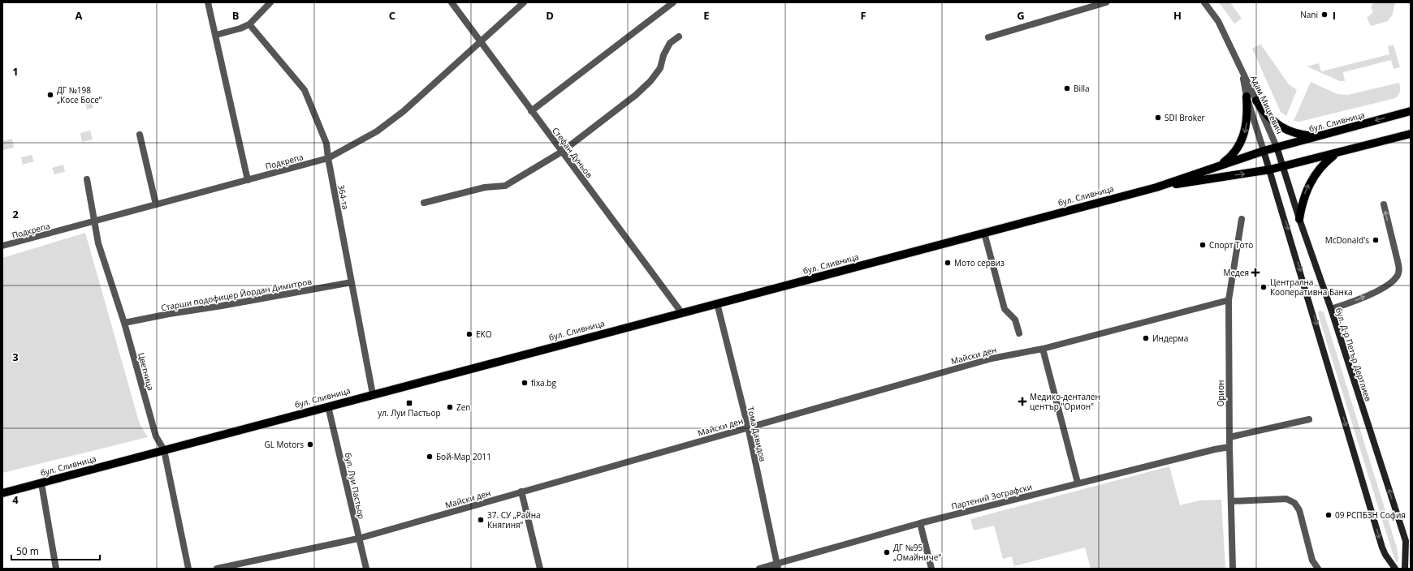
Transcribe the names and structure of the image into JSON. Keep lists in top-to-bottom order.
{
  "streets": {
    "main road": ["бул. Сливница", "бул. Д-р Петър Дертлиев"],
    "street": [
      "Адам Мицкевич",
      "Стефан Дуньов",
      "Подкрепа",
      "364-та",
      "Старши подофицер Йордан Димитров",
      "Майски ден",
      "Цветница",
      "Орион",
      "Тома Давидов",
      "бул. Луи Пастьор",
      "Партений Зографски"
    ]
  },
  "crossings": [
    ["Адам Мицкевич", "бул. Сливница"],
    ["Адам Мицкевич", "бул. Д-р Петър Дертлиев"],
    ["бул. Сливница", "Стефан Дуньов"],
    ["бул. Сливница", "364-та"],
    ["бул. Сливница", "бул. Д-р Петър Дертлиев"],
    ["бул. Сливница", "Цветница"],
    ["бул. Сливница", "Тома Давидов"],
    ["бул. Сливница", "бул. Луи Пастьор"],
    ["Стефан Дуньов", "Подкрепа"],
    ["Подкрепа", "364-та"],
    ["Подкрепа", "Цветница"],
    ["364-та", "Старши подофицер Йордан Димитров"],
    ["Старши подофицер Йордан Димитров", "Цветница"],
    ["Майски ден", "Орион"],
    ["Майски ден", "Тома Давидов"],
    ["Майски ден", "бул. Луи Пастьор"],
    ["Орион", "Партений Зографски"],
    ["Тома Давидов", "Партений Зографски"]
  ],
  "places": {
    "other": [
      "Nani",
      "Billa",
      "ДГ №198 „Косе Босе“",
      "SDI Broker",
      "McDonald's",
      "Спорт Тото",
      "Мото сервиз",
      "Централна Кооперативна Банка",
      "EKO",
      "Индерма",
      "fixa.bg",
      "Zen",
      "GL Motors",
      "Бой-Мар 2011",
      "09 РСПБЗН София",
      "37. СУ „Райна Княгиня“",
      "ДГ №95 „Омайниче“"
    ],
    "health": ["Медея", "Медико-дентален център \"Орион\""],
    "transit": ["ул. Луи Пастьор"]
  },
  "scale_bar": "50 m",
  "grid": {
    "columns": [
      "A",
      "B",
      "C",
      "D",
      "E",
      "F",
      "G",
      "H",
      "I"
    ],
    "rows": [
      "1",
      "2",
      "3",
      "4"
    ]
  }
}
